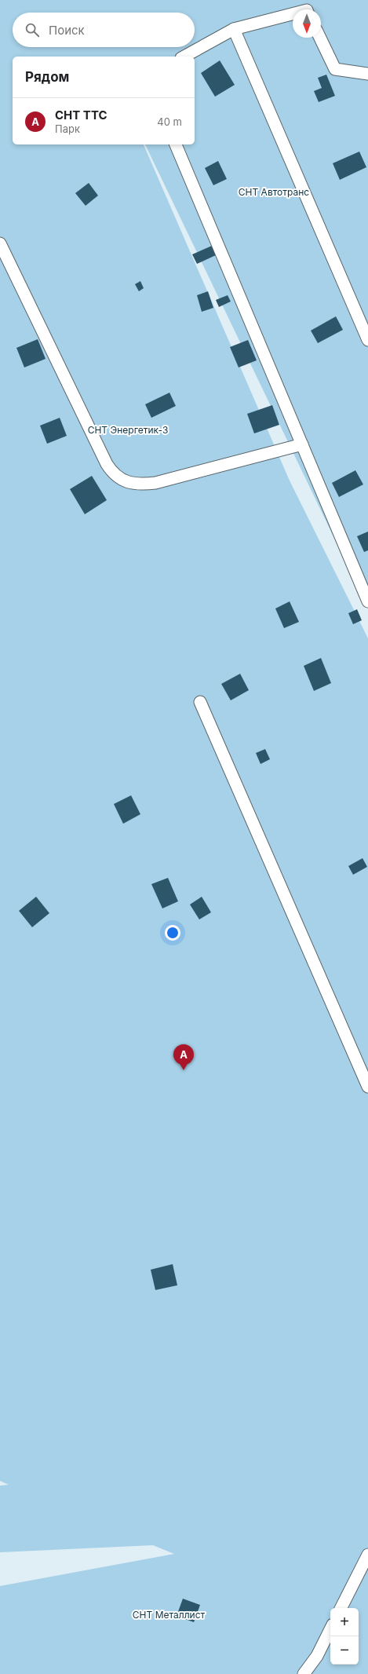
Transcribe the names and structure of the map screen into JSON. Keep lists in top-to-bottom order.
{
  "parks": ["СНТ Автотранс", "СНТ Энергетик-3", "СНТ Металлист"],
  "north": "bottom",
  "page": {
    "search": "Поиск",
    "heading": "Рядом",
    "list": [
      {
        "mark": "A",
        "name": "СНТ ТТС",
        "note": "Парк",
        "value": "40 m"
      }
    ],
    "pins": "A",
    "map_buttons": ["+", "−"]
  }
}
